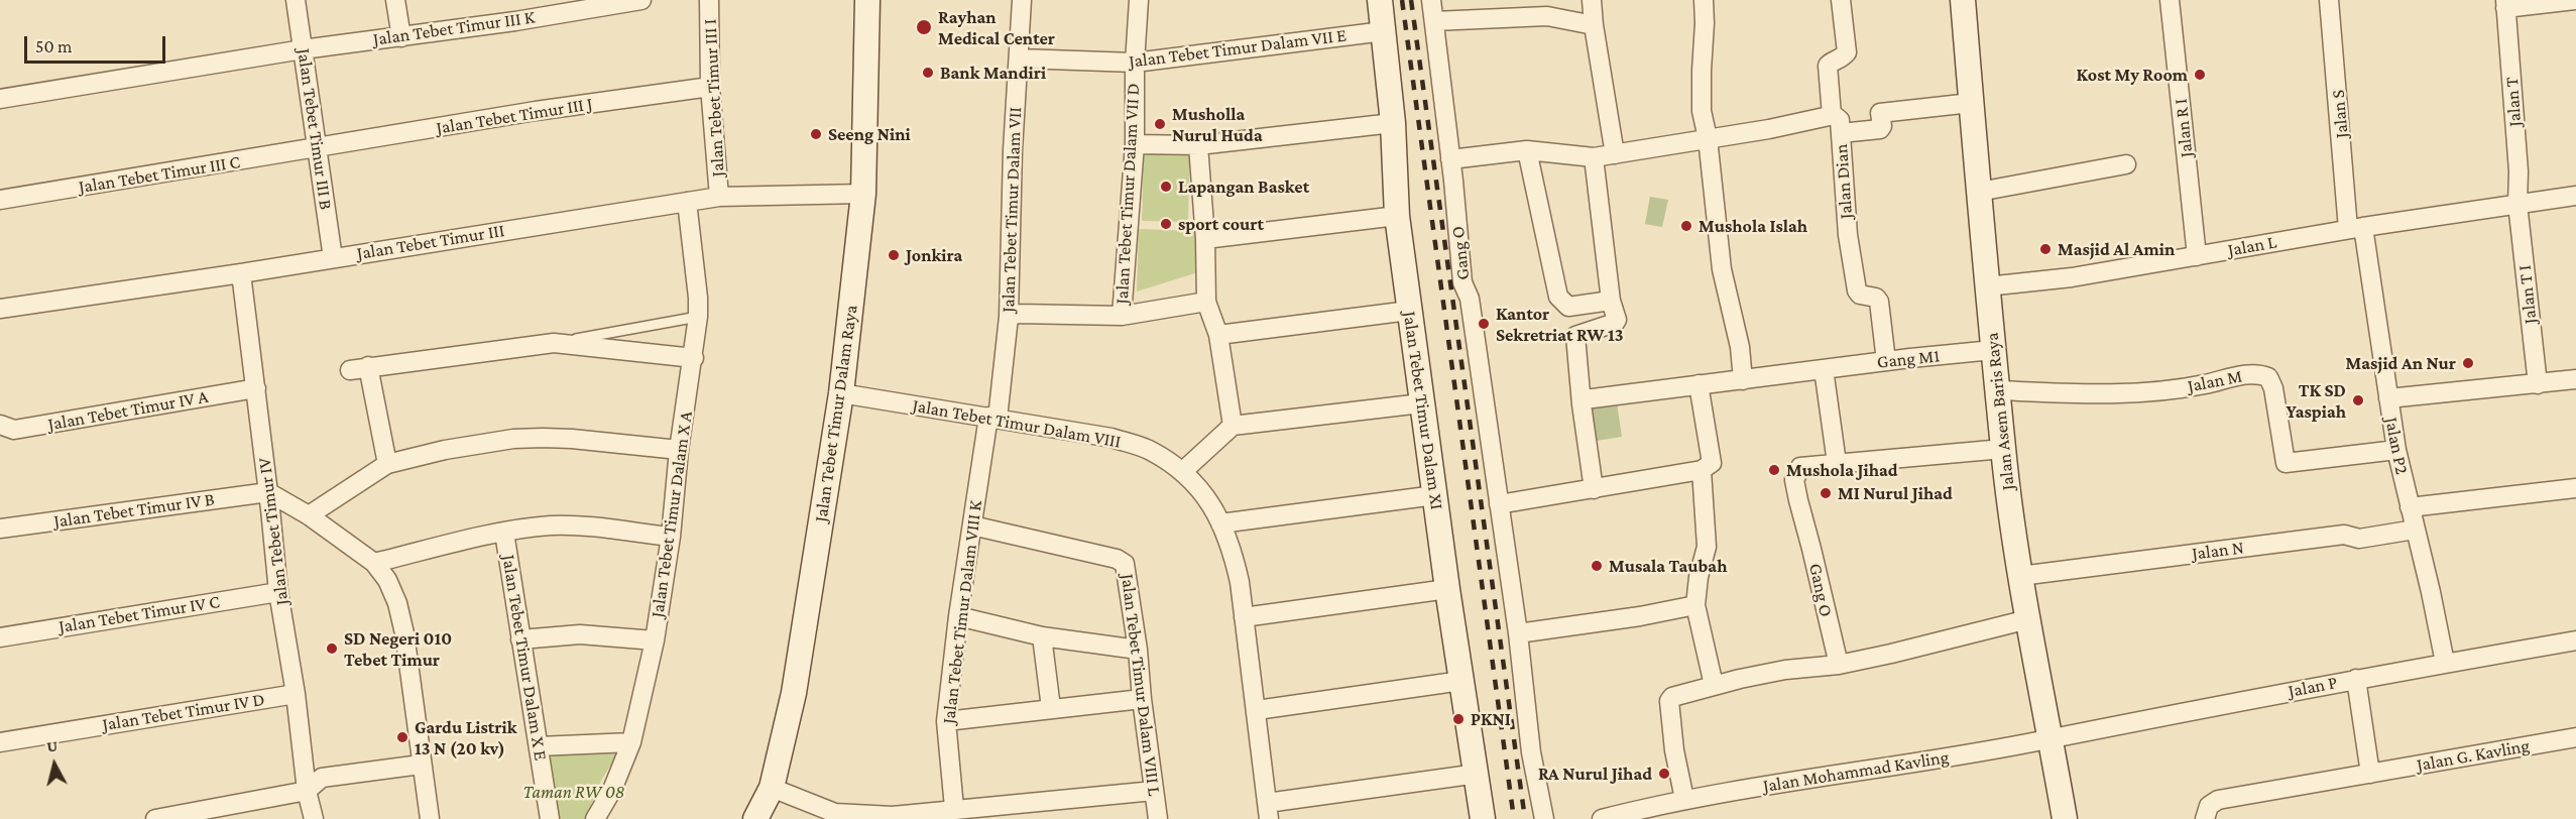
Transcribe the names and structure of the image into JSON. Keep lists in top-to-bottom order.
{
  "streets": {
    "street": [
      "Jalan Tebet Timur III K",
      "Jalan Tebet Timur Dalam VII E",
      "Jalan Tebet Timur III I",
      "Jalan T",
      "Jalan S",
      "Jalan Tebet Timur III J",
      "Jalan R I",
      "Jalan Tebet Timur III B",
      "Jalan Tebet Timur III C",
      "Jalan Dian",
      "Jalan Tebet Timur Dalam VII D",
      "Jalan Tebet Timur Dalam VII",
      "Jalan Tebet Timur III",
      "Jalan L",
      "Gang O",
      "Jalan T I",
      "Gang M1",
      "Jalan M",
      "Jalan Tebet Timur IV A",
      "Jalan Tebet Timur Dalam XI",
      "Jalan Asem Baris Raya",
      "Jalan Tebet Timur Dalam Raya",
      "Jalan Tebet Timur Dalam VIII",
      "Jalan P2",
      "Jalan Tebet Timur IV B",
      "Jalan Tebet Timur Dalam X A",
      "Jalan Tebet Timur IV",
      "Jalan N",
      "Jalan Tebet Timur Dalam VIII K",
      "Jalan Tebet Timur IV C",
      "Jalan Tebet Timur Dalam X E",
      "Jalan Tebet Timur Dalam VIII L",
      "Jalan P",
      "Jalan Tebet Timur IV D",
      "Jalan G. Kavling",
      "Jalan Mohammad Kavling"
    ]
  },
  "crossings": [
    ["Jalan Tebet Timur III K", "Jalan Tebet Timur III B"],
    ["Jalan Tebet Timur Dalam VII E", "Jalan Tebet Timur Dalam VII D"],
    ["Jalan Tebet Timur Dalam VII E", "Jalan Tebet Timur Dalam VII"],
    ["Jalan Tebet Timur Dalam VII E", "Jalan Tebet Timur Dalam XI"],
    ["Jalan Tebet Timur III I", "Jalan Tebet Timur III J"],
    ["Jalan Tebet Timur III I", "Jalan Tebet Timur III"],
    ["Jalan T", "Jalan L"],
    ["Jalan T", "Jalan T I"],
    ["Jalan S", "Jalan L"],
    ["Jalan S", "Jalan P2"],
    ["Jalan Tebet Timur III J", "Jalan Tebet Timur III B"],
    ["Jalan Tebet Timur III J", "Jalan Tebet Timur III C"],
    ["Jalan R I", "Jalan L"],
    ["Jalan Tebet Timur III B", "Jalan Tebet Timur III C"],
    ["Jalan Tebet Timur III B", "Jalan Tebet Timur III"],
    ["Jalan Dian", "Gang M1"],
    ["Jalan Dian", "Jalan Asem Baris Raya"],
    ["Jalan Tebet Timur Dalam VII", "Jalan Tebet Timur Dalam VIII"],
    ["Jalan Tebet Timur Dalam VII", "Jalan Tebet Timur Dalam VIII K"],
    ["Jalan Tebet Timur III", "Jalan Tebet Timur Dalam Raya"],
    ["Jalan Tebet Timur III", "Jalan Tebet Timur Dalam X A"],
    ["Jalan Tebet Timur III", "Jalan Tebet Timur IV"],
    ["Jalan L", "Jalan T I"],
    ["Jalan L", "Jalan Asem Baris Raya"],
    ["Jalan L", "Jalan P2"],
    ["Gang O", "Jalan Asem Baris Raya"],
    ["Gang M1", "Jalan Asem Baris Raya"],
    ["Jalan M", "Jalan Asem Baris Raya"],
    ["Jalan M", "Jalan P2"],
    ["Jalan Tebet Timur IV A", "Jalan Tebet Timur IV"],
    ["Jalan Asem Baris Raya", "Jalan N"],
    ["Jalan Asem Baris Raya", "Jalan P"],
    ["Jalan Asem Baris Raya", "Jalan Mohammad Kavling"],
    ["Jalan Tebet Timur Dalam Raya", "Jalan Tebet Timur Dalam VIII"],
    ["Jalan Tebet Timur Dalam VIII", "Jalan Tebet Timur Dalam VIII K"],
    ["Jalan P2", "Jalan N"],
    ["Jalan P2", "Jalan P"],
    ["Jalan Tebet Timur IV B", "Jalan Tebet Timur IV"],
    ["Jalan Tebet Timur IV", "Jalan Tebet Timur IV C"],
    ["Jalan Tebet Timur IV", "Jalan Tebet Timur IV D"],
    ["Jalan Tebet Timur Dalam VIII K", "Jalan Tebet Timur Dalam VIII L"],
    ["Jalan P", "Jalan Mohammad Kavling"]
  ],
  "parks": ["Taman RW 08"],
  "places": [
    "Rayhan Medical Center",
    "Bank Mandiri",
    "Kost My Room",
    "Musholla Nurul Huda",
    "Seeng Nini",
    "Lapangan Basket",
    "sport court",
    "Mushola Islah",
    "Masjid Al Amin",
    "Jonkira",
    "Kantor Sekretriat RW 13",
    "Masjid An Nur",
    "TK SD Yaspiah",
    "Mushola Jihad",
    "MI Nurul Jihad",
    "Musala Taubah",
    "SD Negeri 010 Tebet Timur",
    "PKNI",
    "Gardu Listrik 13 N (20 kv)",
    "RA Nurul Jihad"
  ],
  "scale_bar": "50 m",
  "north": "top"
}
